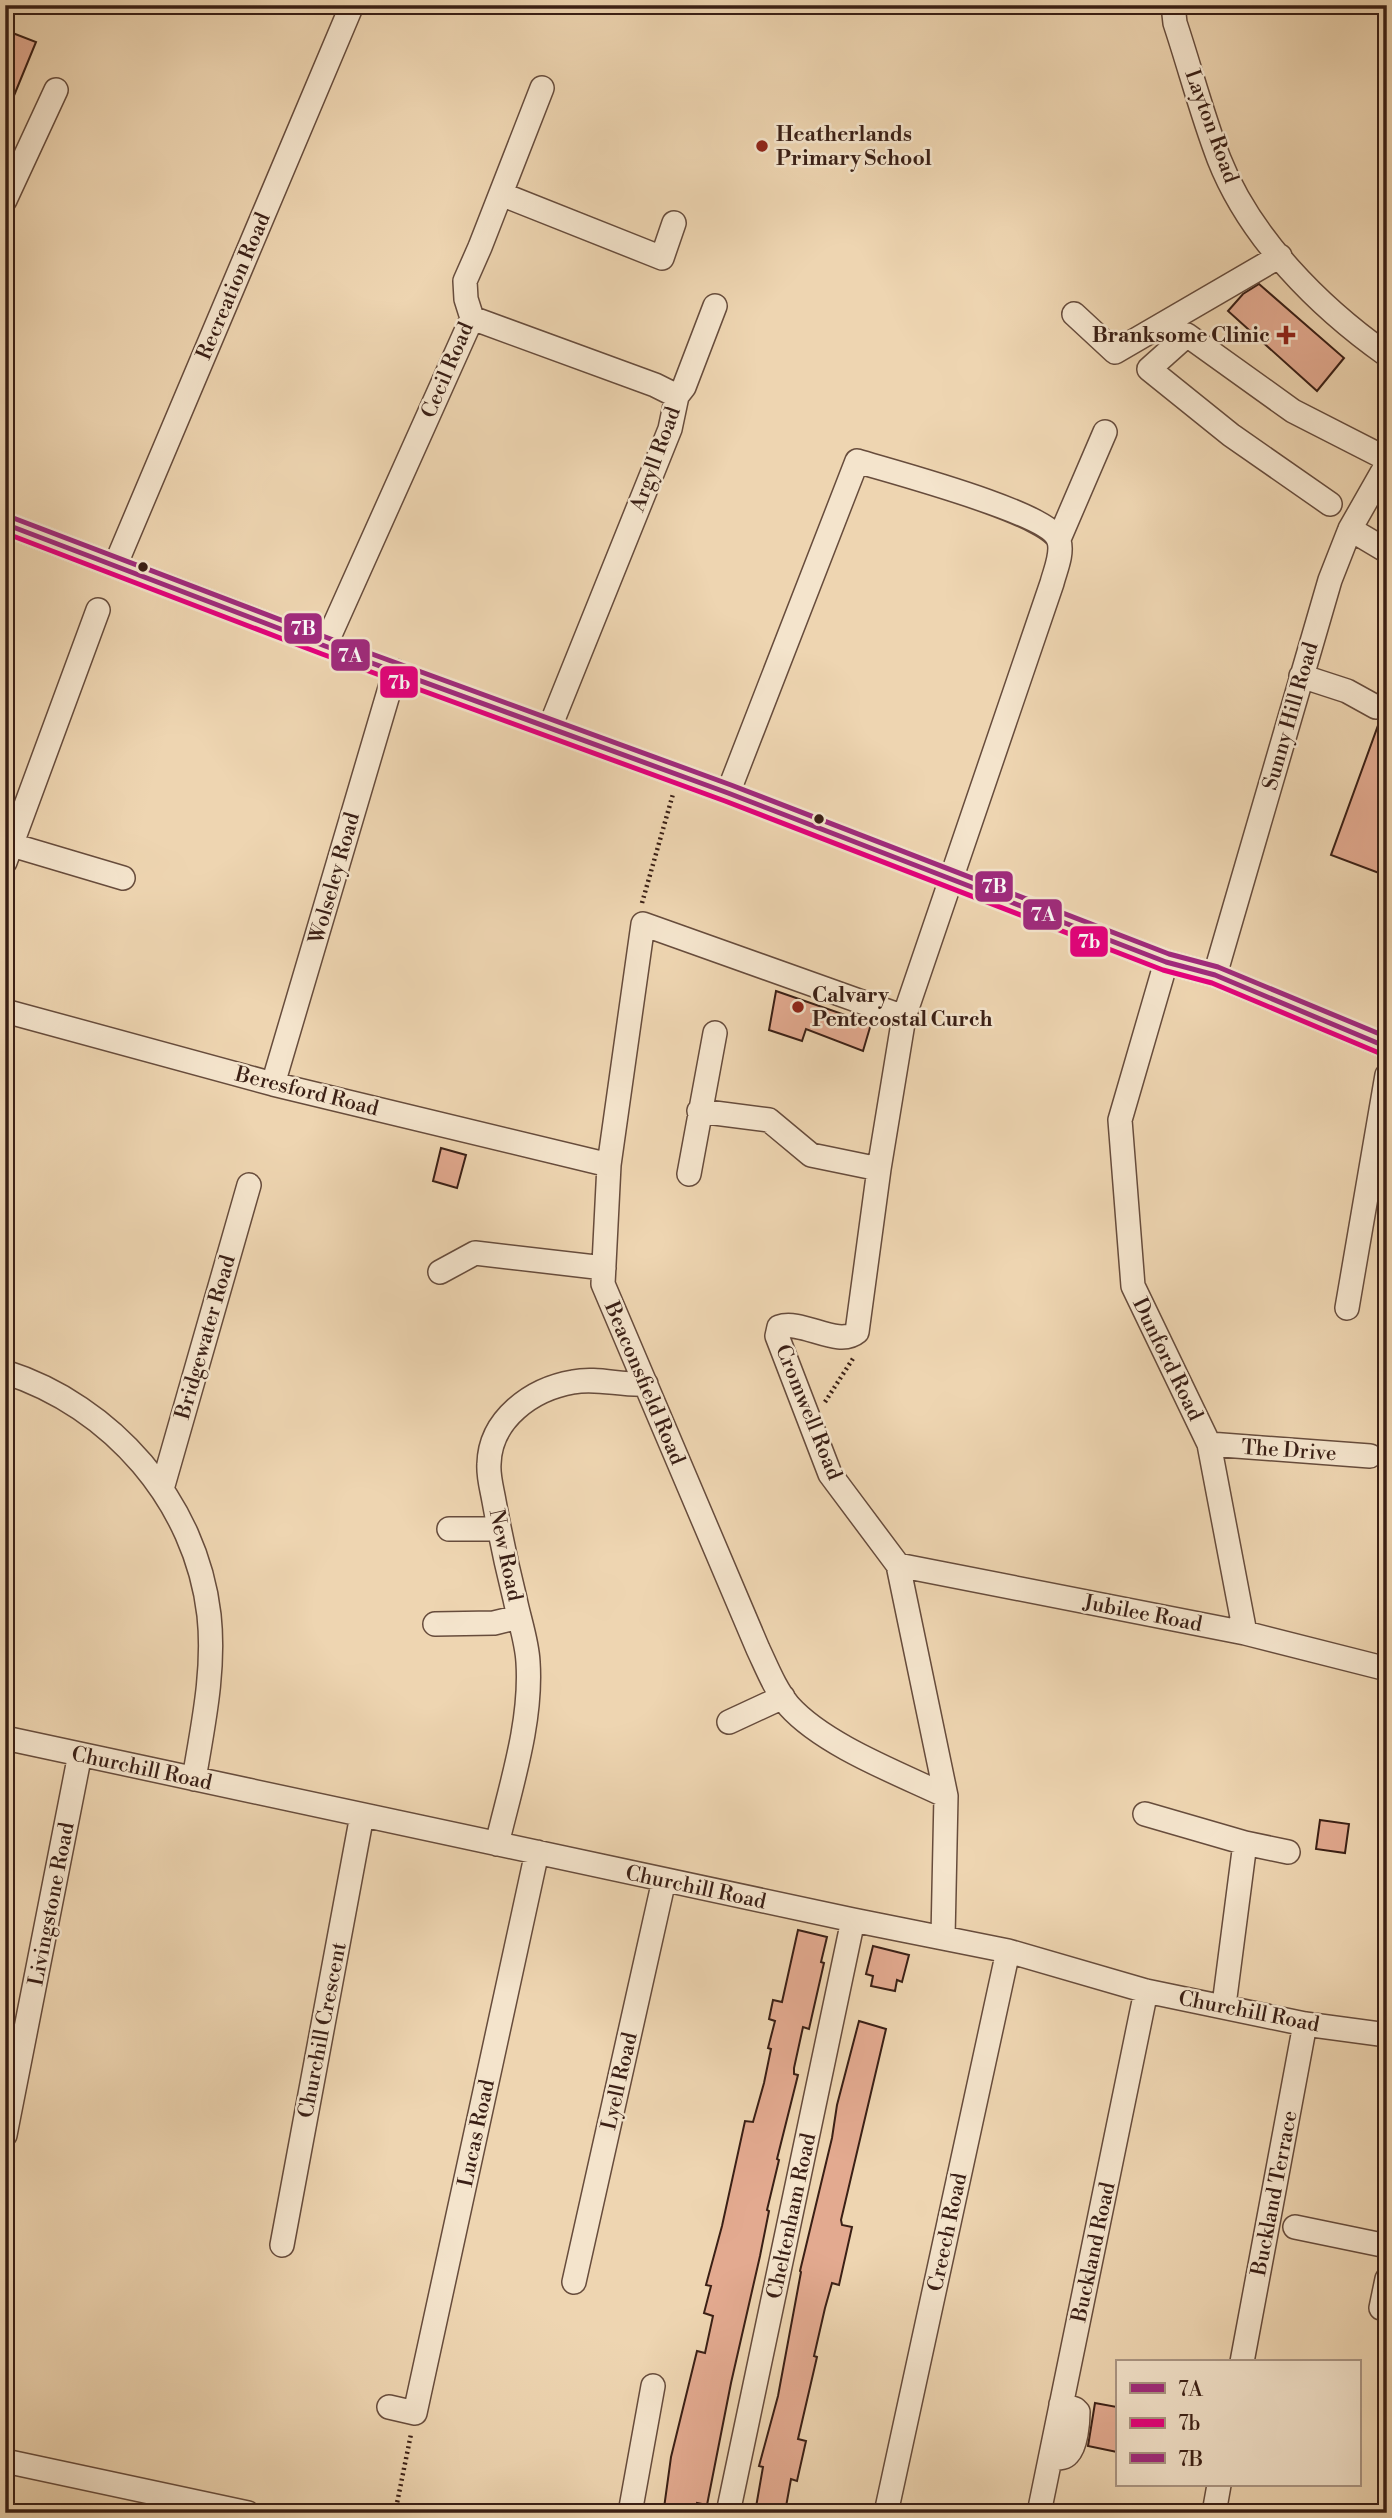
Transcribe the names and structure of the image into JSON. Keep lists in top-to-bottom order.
{
  "streets": {
    "street": [
      "Layton Road",
      "Recreation Road",
      "Cecil Road",
      "Argyll Road",
      "Sunny Hill Road",
      "Wolseley Road",
      "Beresford Road",
      "Bridgewater Road",
      "Dunford Road",
      "Beaconsfield Road",
      "Cromwell Road",
      "The Drive",
      "New Road",
      "Jubilee Road",
      "Churchill Road",
      "Livingstone Road",
      "Churchill Crescent",
      "Lyell Road",
      "Lucas Road",
      "Buckland Terrace",
      "Cheltenham Road",
      "Creech Road",
      "Buckland Road"
    ]
  },
  "crossings": [
    ["Cecil Road", "Argyll Road"],
    ["Wolseley Road", "Beresford Road"],
    ["Beresford Road", "Beaconsfield Road"],
    ["Dunford Road", "The Drive"],
    ["Dunford Road", "Jubilee Road"],
    ["Beaconsfield Road", "Cromwell Road"],
    ["Beaconsfield Road", "New Road"],
    ["Cromwell Road", "Jubilee Road"],
    ["Cromwell Road", "Churchill Road"],
    ["New Road", "Churchill Road"],
    ["Churchill Road", "Livingstone Road"],
    ["Churchill Road", "Churchill Crescent"],
    ["Churchill Road", "Lyell Road"],
    ["Churchill Road", "Lucas Road"],
    ["Churchill Road", "Buckland Terrace"],
    ["Churchill Road", "Cheltenham Road"],
    ["Churchill Road", "Creech Road"],
    ["Churchill Road", "Buckland Road"]
  ],
  "places": {
    "other": ["Heatherlands Primary School", "Calvary Pentecostal Curch"],
    "health": ["Branksome Clinic"]
  },
  "lines": ["transit line 7B", "transit line 7A", "transit line 7b"],
  "legend": ["7A", "7b", "7B"]
}
